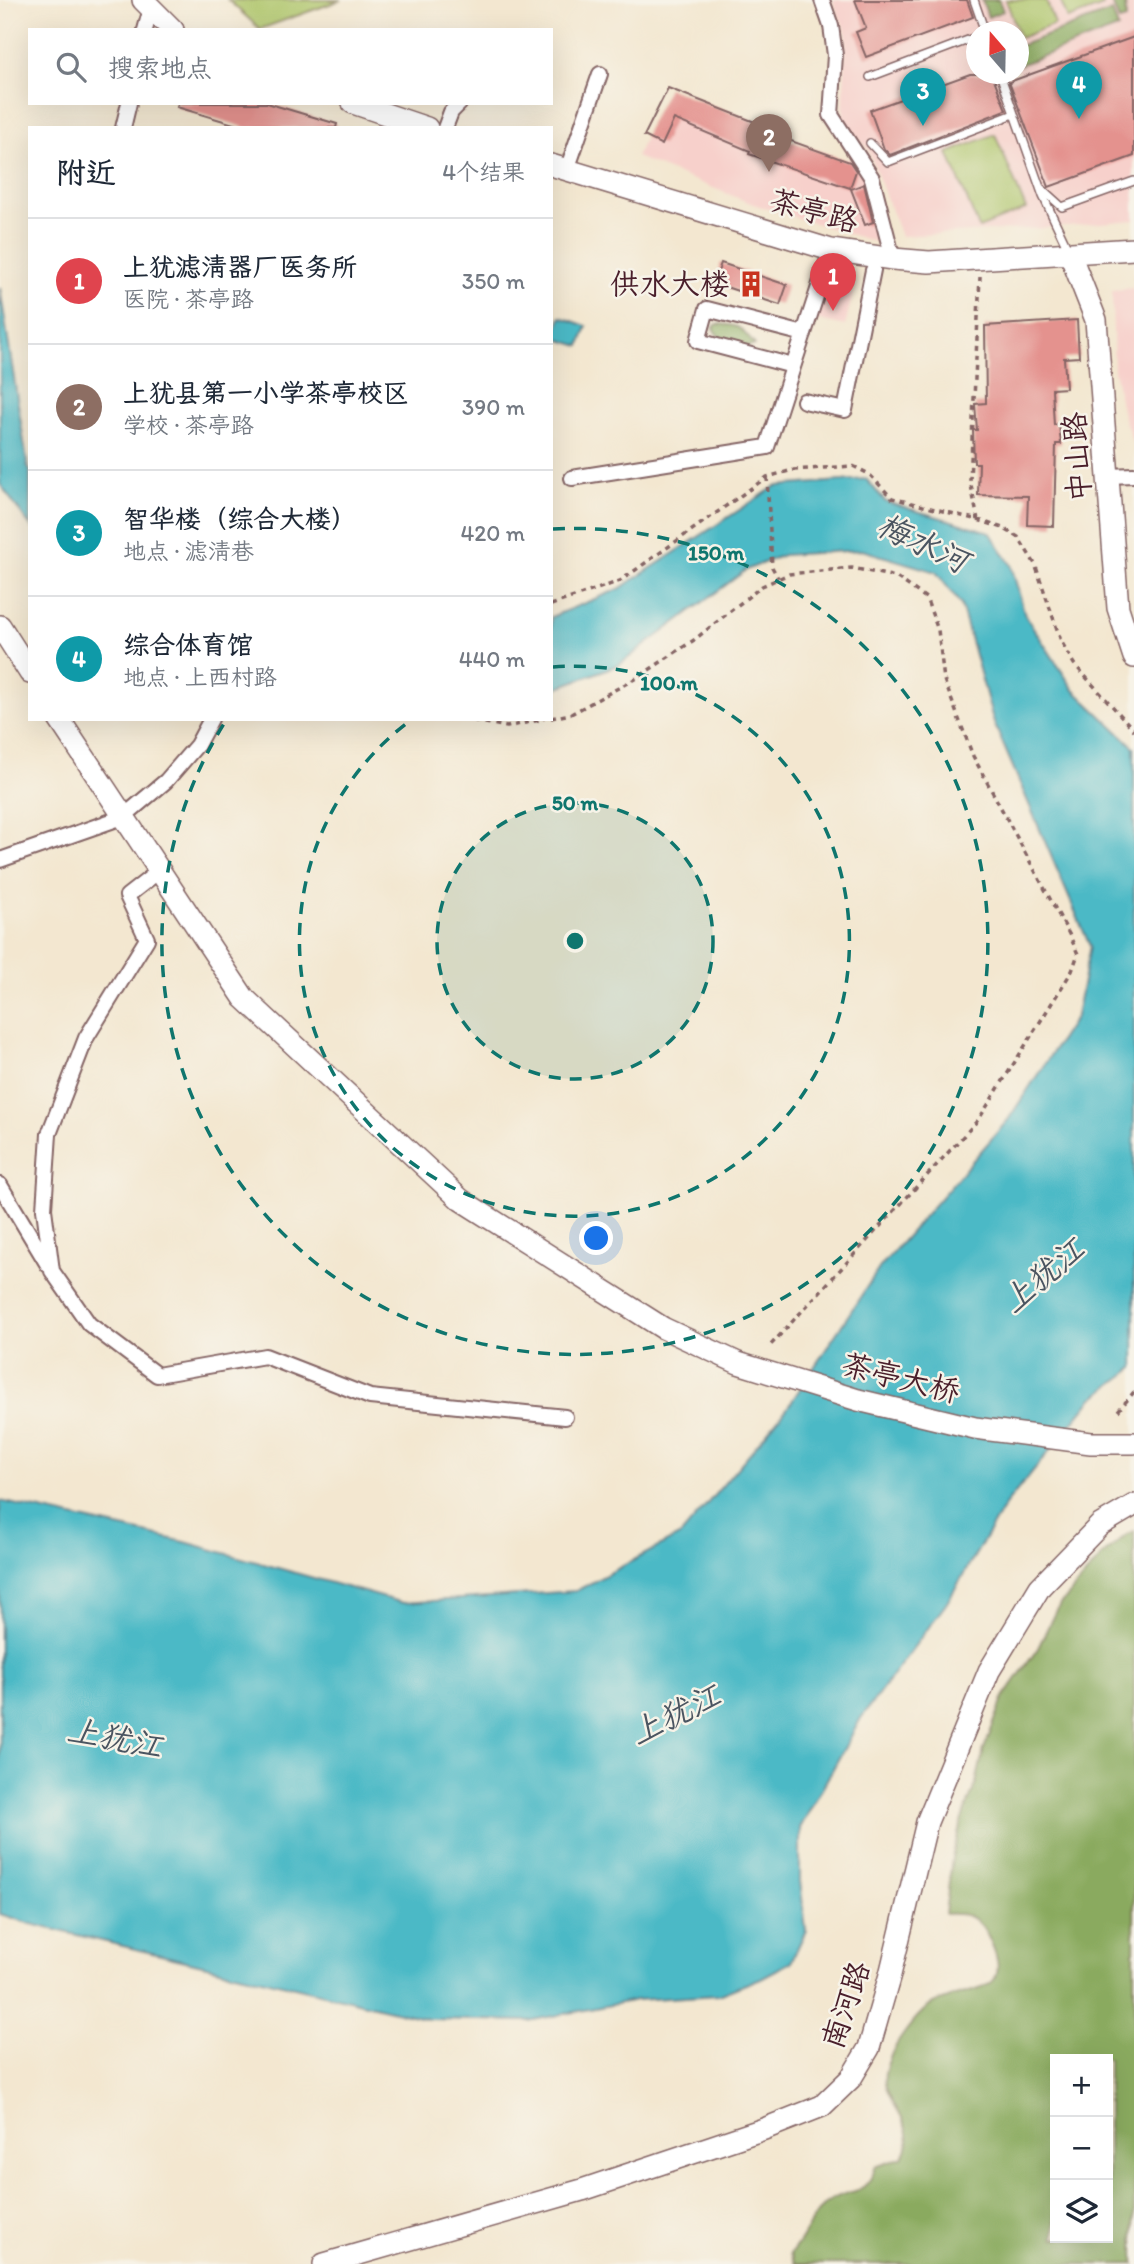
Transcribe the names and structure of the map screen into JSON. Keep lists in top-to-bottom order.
{
  "streets": {
    "street": [
      "茶亭路",
      "中山路",
      "茶亭大桥",
      "南河路"
    ]
  },
  "crossings": [
    ["茶亭路", "中山路"]
  ],
  "water": ["梅水河", "上犹江"],
  "places": {
    "building": ["供水大楼"]
  },
  "north": "top",
  "page": {
    "search": "搜索地点",
    "pins": [
      "4",
      "3",
      "2",
      "1"
    ],
    "heading": ["附近", "4个结果"],
    "list": [
      {
        "mark": "1",
        "name": "上犹滤清器厂医务所",
        "note": "医院 · 茶亭路",
        "value": "350 m"
      },
      {
        "mark": "2",
        "name": "上犹县第一小学茶亭校区",
        "note": "学校 · 茶亭路",
        "value": "390 m"
      },
      {
        "mark": "3",
        "name": "智华楼（综合大楼）",
        "note": "地点 · 滤清巷",
        "value": "420 m"
      },
      {
        "mark": "4",
        "name": "综合体育馆",
        "note": "地点 · 上西村路",
        "value": "440 m"
      }
    ],
    "map_buttons": ["+", "−"]
  },
  "rings": ["150 m", "100 m", "50 m"]
}
